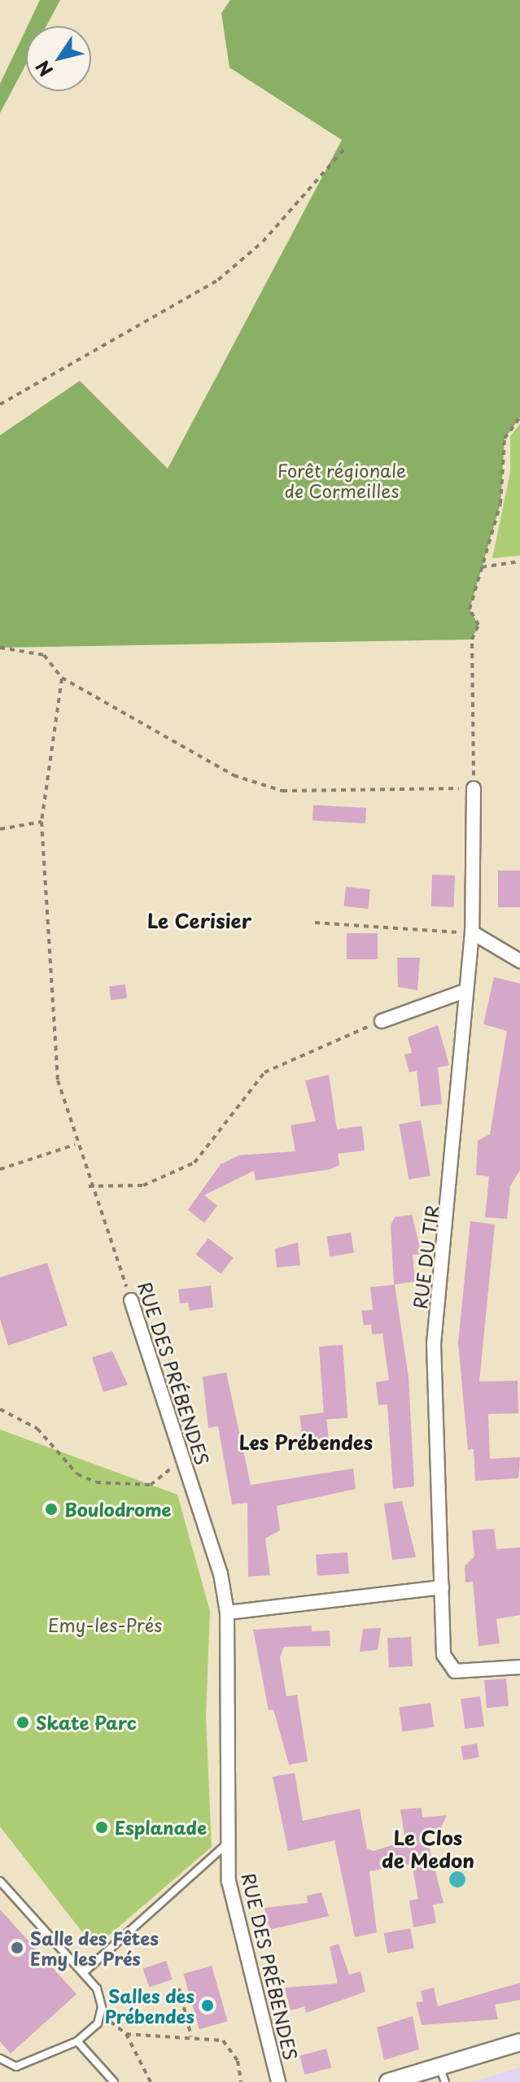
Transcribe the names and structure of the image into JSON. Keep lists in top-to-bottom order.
{
  "streets": {
    "street": ["RUE DU TIR", "RUE DES PRÉBENDES"]
  },
  "districts": ["Le Cerisier", "Les Prébendes", "Le Clos de Medon"],
  "parks": ["Forêt régionale de Cormeilles", "Emy-les-Prés"],
  "places": [
    "Boulodrome",
    "Skate Parc",
    "Esplanade",
    "Salle des Fêtes Emy les Prés",
    "Salles des Prébendes"
  ],
  "north": "bottom left"
}
